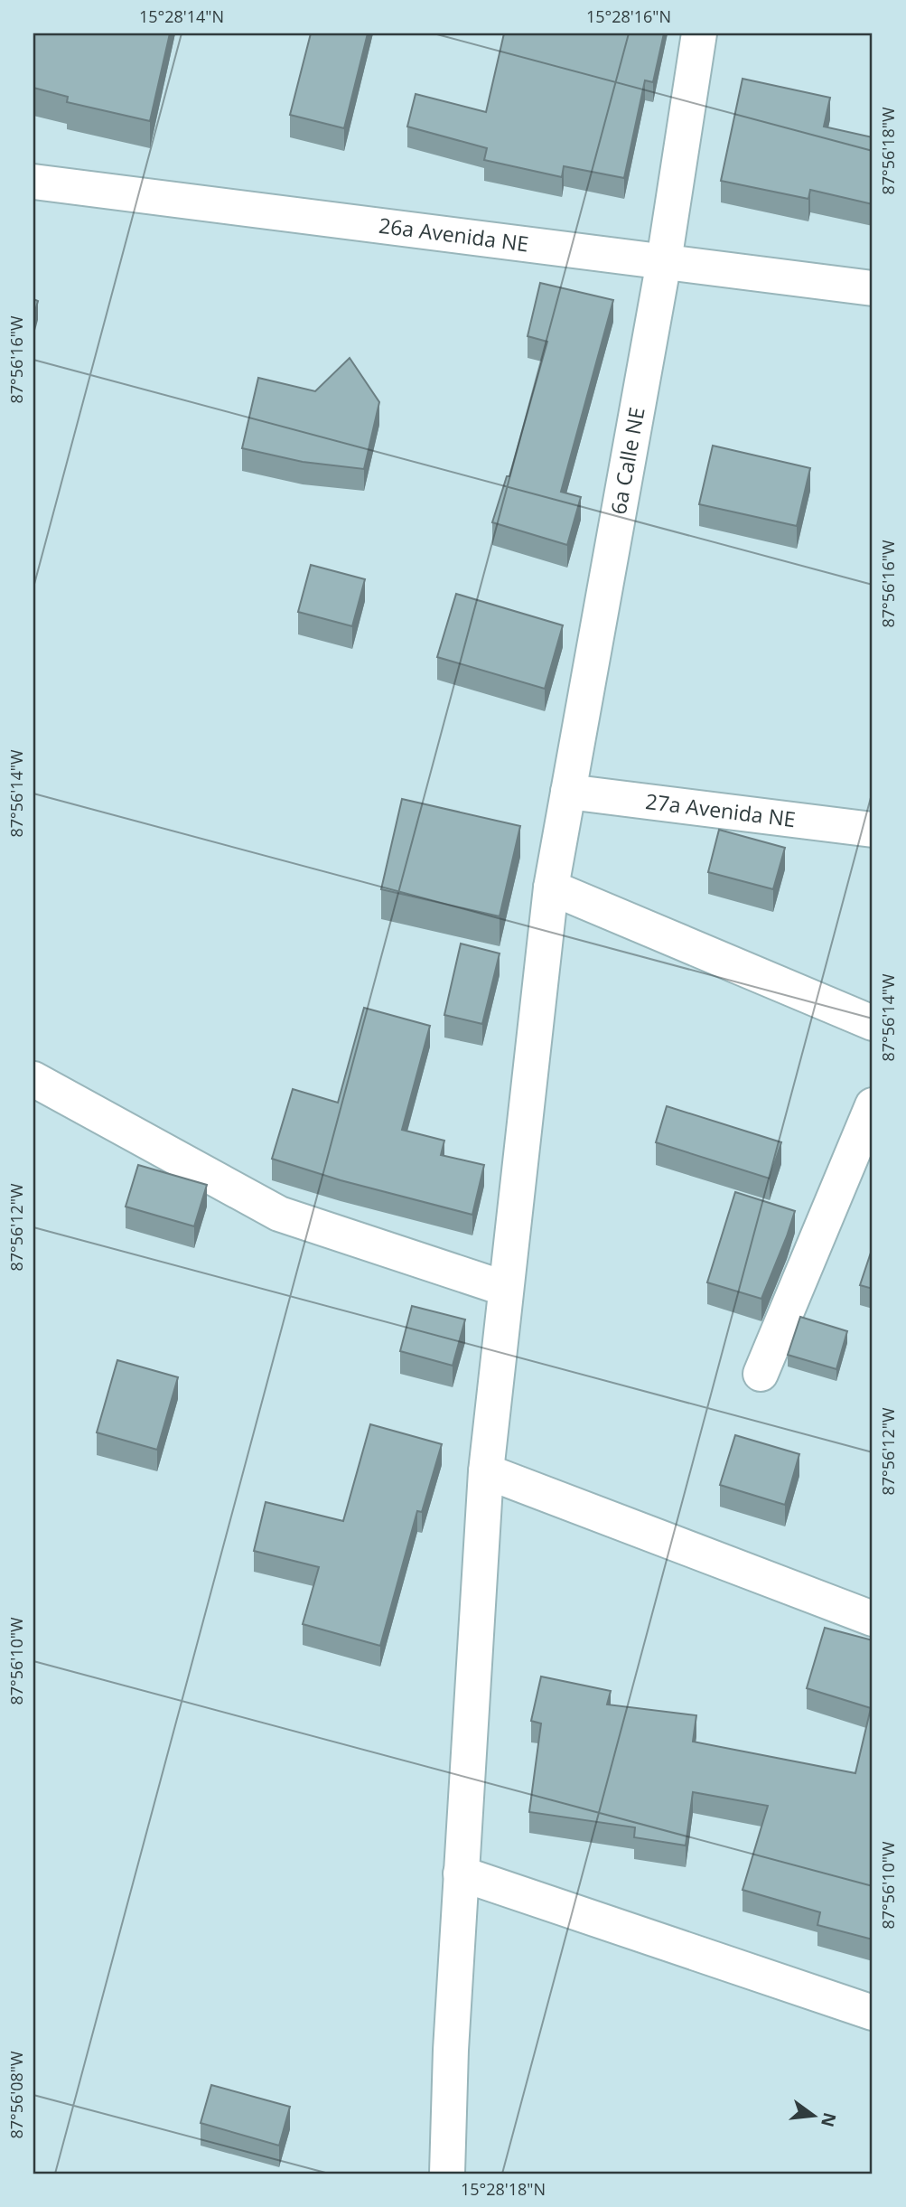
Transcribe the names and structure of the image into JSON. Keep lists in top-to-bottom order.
{
  "streets": {
    "street": ["26a Avenida NE", "6a Calle NE", "27a Avenida NE"]
  },
  "crossings": [
    ["26a Avenida NE", "6a Calle NE"],
    ["6a Calle NE", "27a Avenida NE"]
  ],
  "north": "right",
  "coordinates": [
    "15°28'14\"N",
    "15°28'16\"N",
    "87°56'18\"W",
    "87°56'16\"W",
    "87°56'14\"W",
    "87°56'12\"W",
    "87°56'10\"W",
    "87°56'08\"W",
    "15°28'18\"N"
  ]
}
